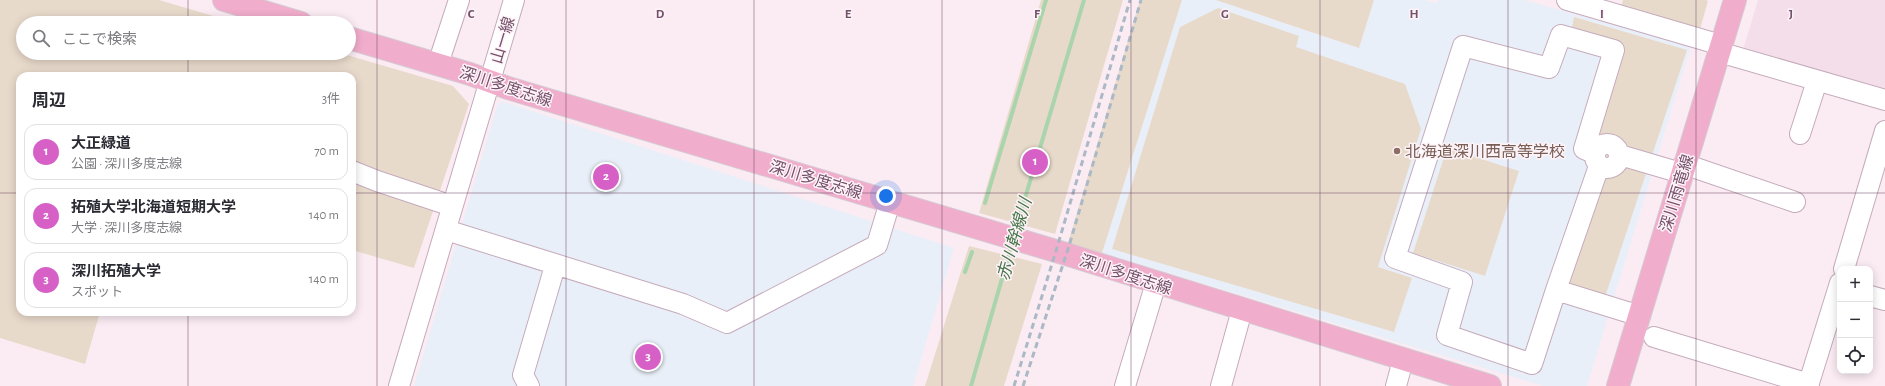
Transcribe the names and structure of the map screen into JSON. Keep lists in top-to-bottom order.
{
  "streets": {
    "main road": ["深川多度志線", "深川雨竜線"],
    "street": ["山一線"]
  },
  "crossings": [
    ["山一線", "深川多度志線"]
  ],
  "water": ["赤川幹線川"],
  "places": ["北海道深川西高等学校"],
  "page": {
    "search": "ここで検索",
    "heading": ["周辺", "3件"],
    "list": [
      {
        "mark": "1",
        "name": "大正緑道",
        "note": "公園 · 深川多度志線",
        "value": "70 m"
      },
      {
        "mark": "2",
        "name": "拓殖大学北海道短期大学",
        "note": "大学 · 深川多度志線",
        "value": "140 m"
      },
      {
        "mark": "3",
        "name": "深川拓殖大学",
        "note": "スポット",
        "value": "140 m"
      }
    ],
    "pins": ["1", "2", "3"],
    "map_buttons": ["+", "−"]
  },
  "grid": {
    "columns": [
      "C",
      "D",
      "E",
      "F",
      "G",
      "H",
      "I",
      "J"
    ]
  }
}
